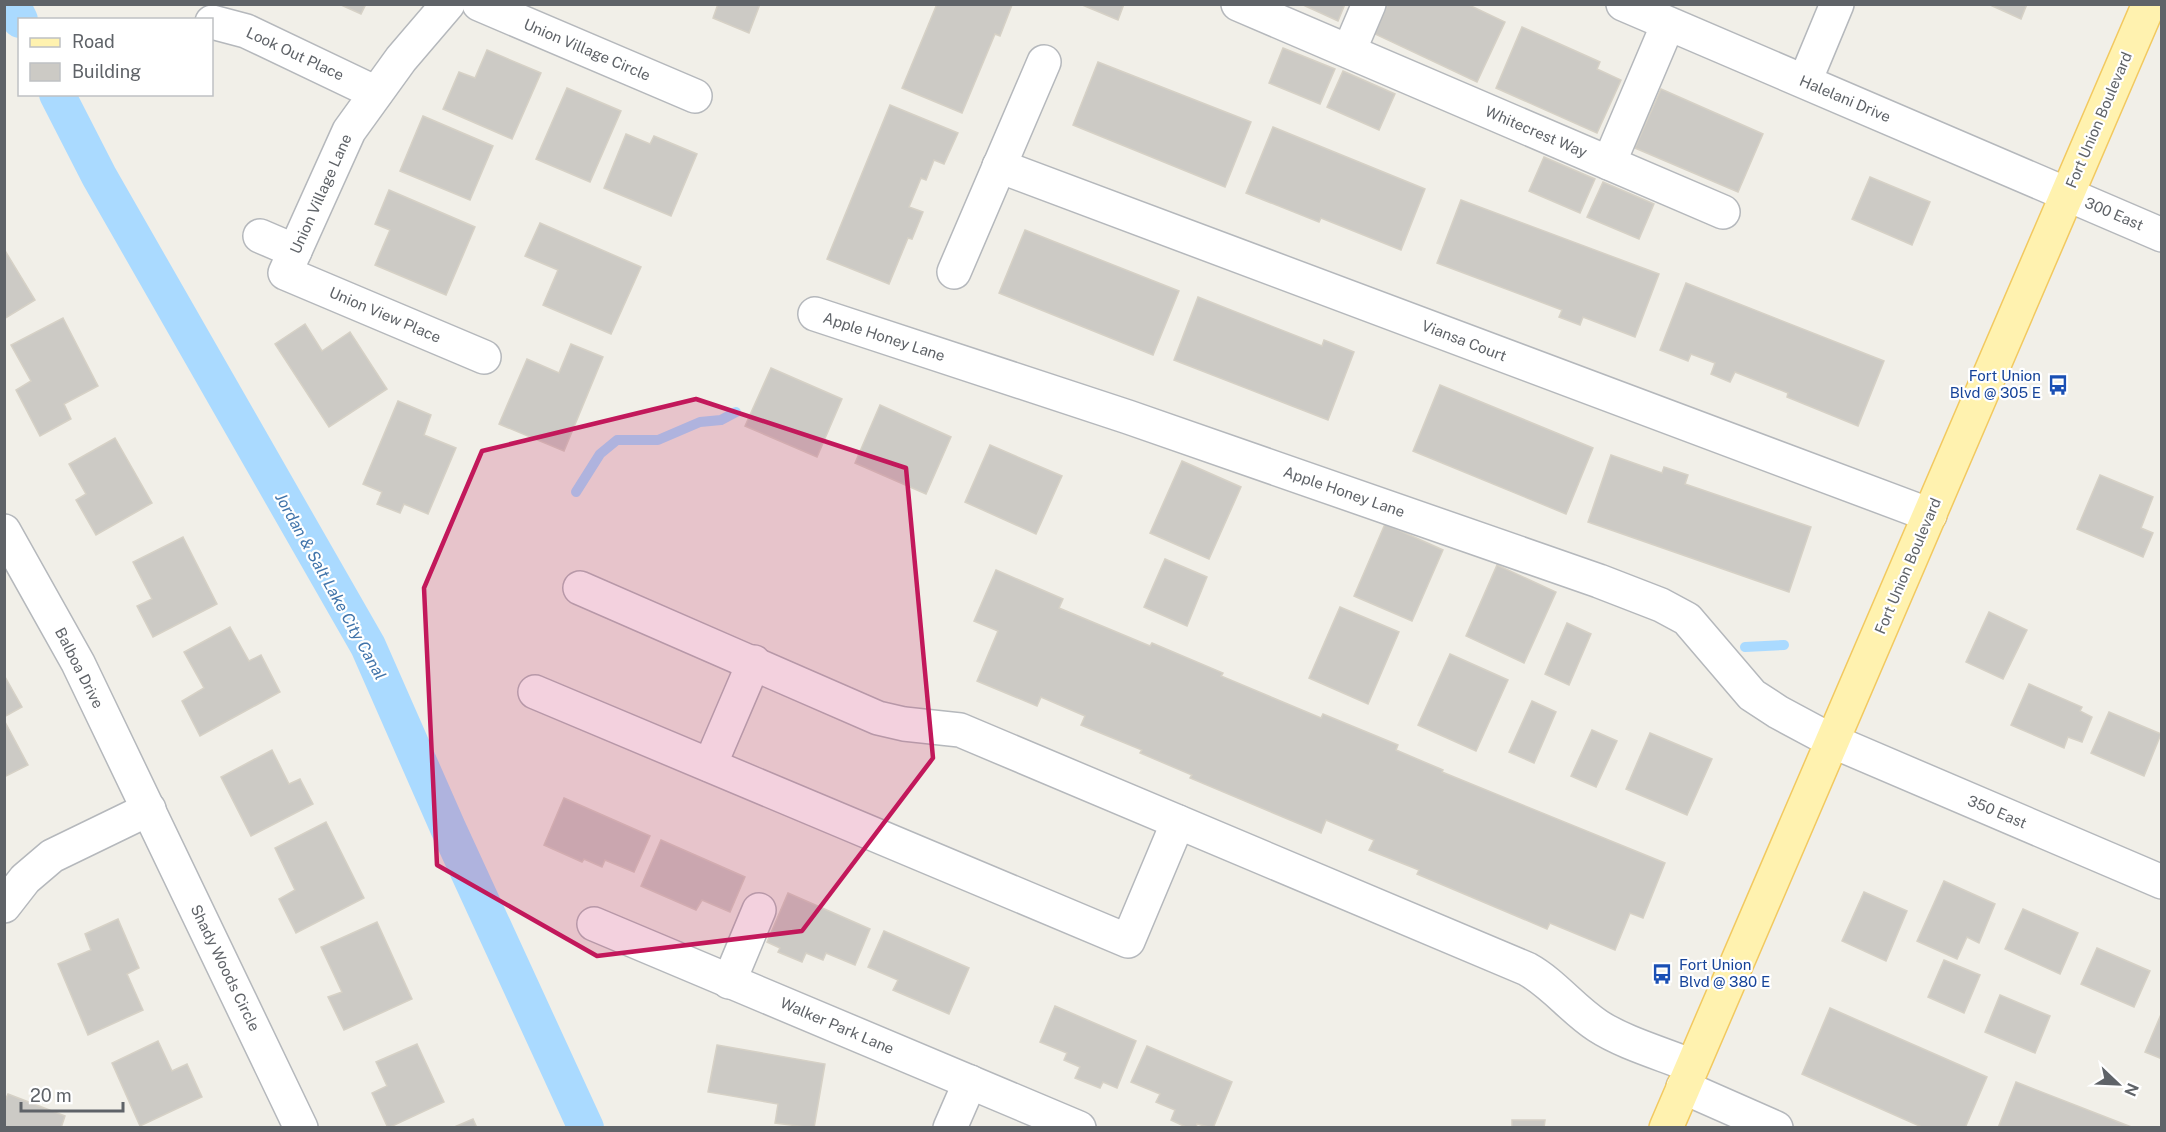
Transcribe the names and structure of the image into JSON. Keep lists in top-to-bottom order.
{
  "streets": {
    "main road": ["Fort Union Boulevard"],
    "street": [
      "Union Village Circle",
      "Look Out Place",
      "Halelani Drive",
      "Whitecrest Way",
      "Union Village Lane",
      "300 East",
      "Union View Place",
      "Apple Honey Lane",
      "Viansa Court",
      "Balboa Drive",
      "350 East",
      "Shady Woods Circle",
      "Walker Park Lane"
    ]
  },
  "crossings": [
    ["Look Out Place", "Union Village Lane"],
    ["Halelani Drive", "Fort Union Boulevard"],
    ["Halelani Drive", "300 East"],
    ["Fort Union Boulevard", "300 East"],
    ["Fort Union Boulevard", "Apple Honey Lane"],
    ["Fort Union Boulevard", "Viansa Court"],
    ["Fort Union Boulevard", "350 East"],
    ["Union Village Lane", "Union View Place"],
    ["Apple Honey Lane", "350 East"],
    ["Balboa Drive", "Shady Woods Circle"]
  ],
  "water": ["Jordan & Salt Lake City Canal"],
  "places": {
    "bus stop": ["Fort Union Blvd @ 305 E", "Fort Union Blvd @ 380 E"]
  },
  "legend": ["Road", "Building"],
  "scale_bar": "20 m",
  "north": "bottom right"
}
